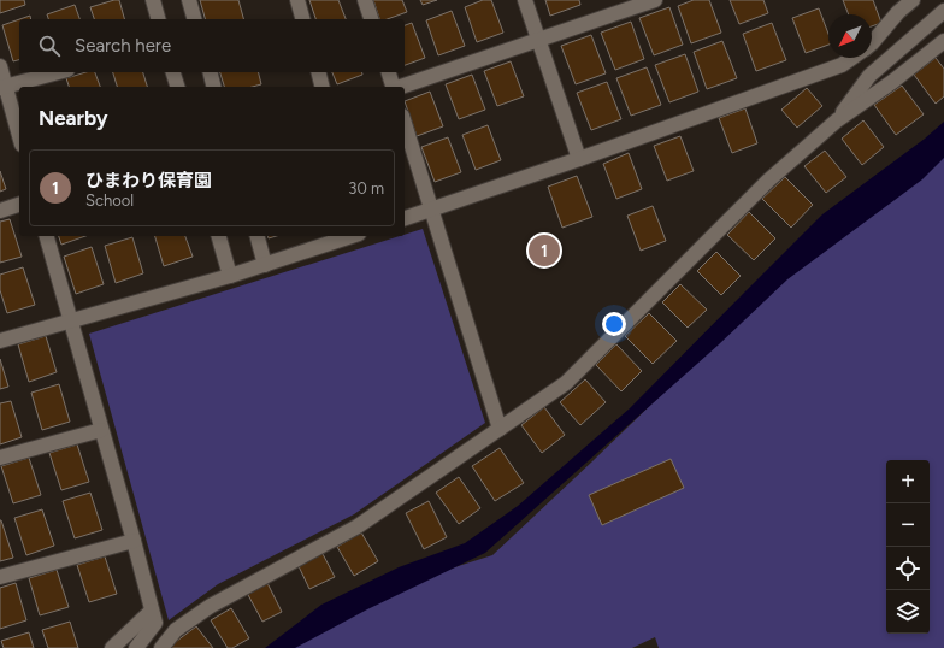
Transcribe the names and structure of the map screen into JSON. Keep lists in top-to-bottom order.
{
  "north": "bottom left",
  "page": {
    "search": "Search here",
    "heading": "Nearby",
    "list": [
      {
        "mark": "1",
        "name": "ひまわり保育園",
        "note": "School",
        "value": "30 m"
      }
    ],
    "pins": "1",
    "map_buttons": ["+", "−"]
  }
}
